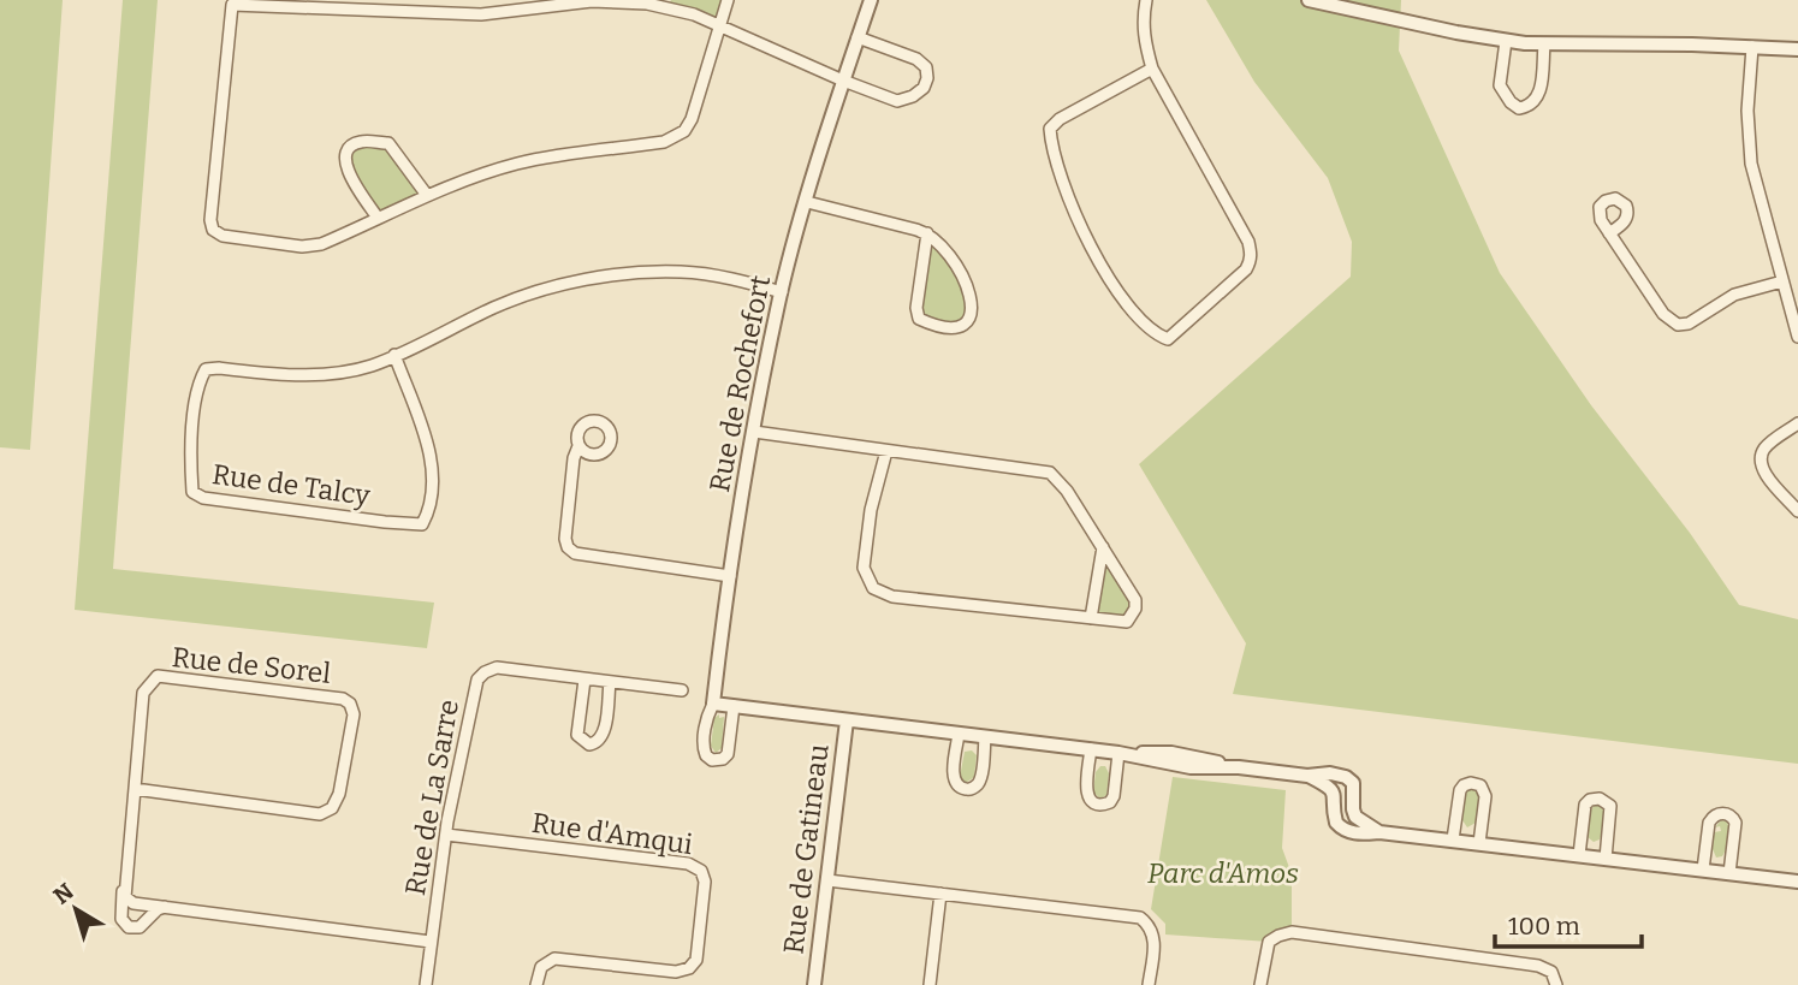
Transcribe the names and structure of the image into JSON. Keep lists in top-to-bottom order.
{
  "streets": {
    "street": [
      "Rue de Rochefort",
      "Rue de Talcy",
      "Rue de Sorel",
      "Rue de La Sarre",
      "Rue d'Amqui",
      "Rue de Gatineau"
    ]
  },
  "crossings": [
    ["Rue de Rochefort", "Rue de Talcy"],
    ["Rue de La Sarre", "Rue d'Amqui"]
  ],
  "parks": ["Parc d'Amos"],
  "scale_bar": "100 m",
  "north": "top left"
}
